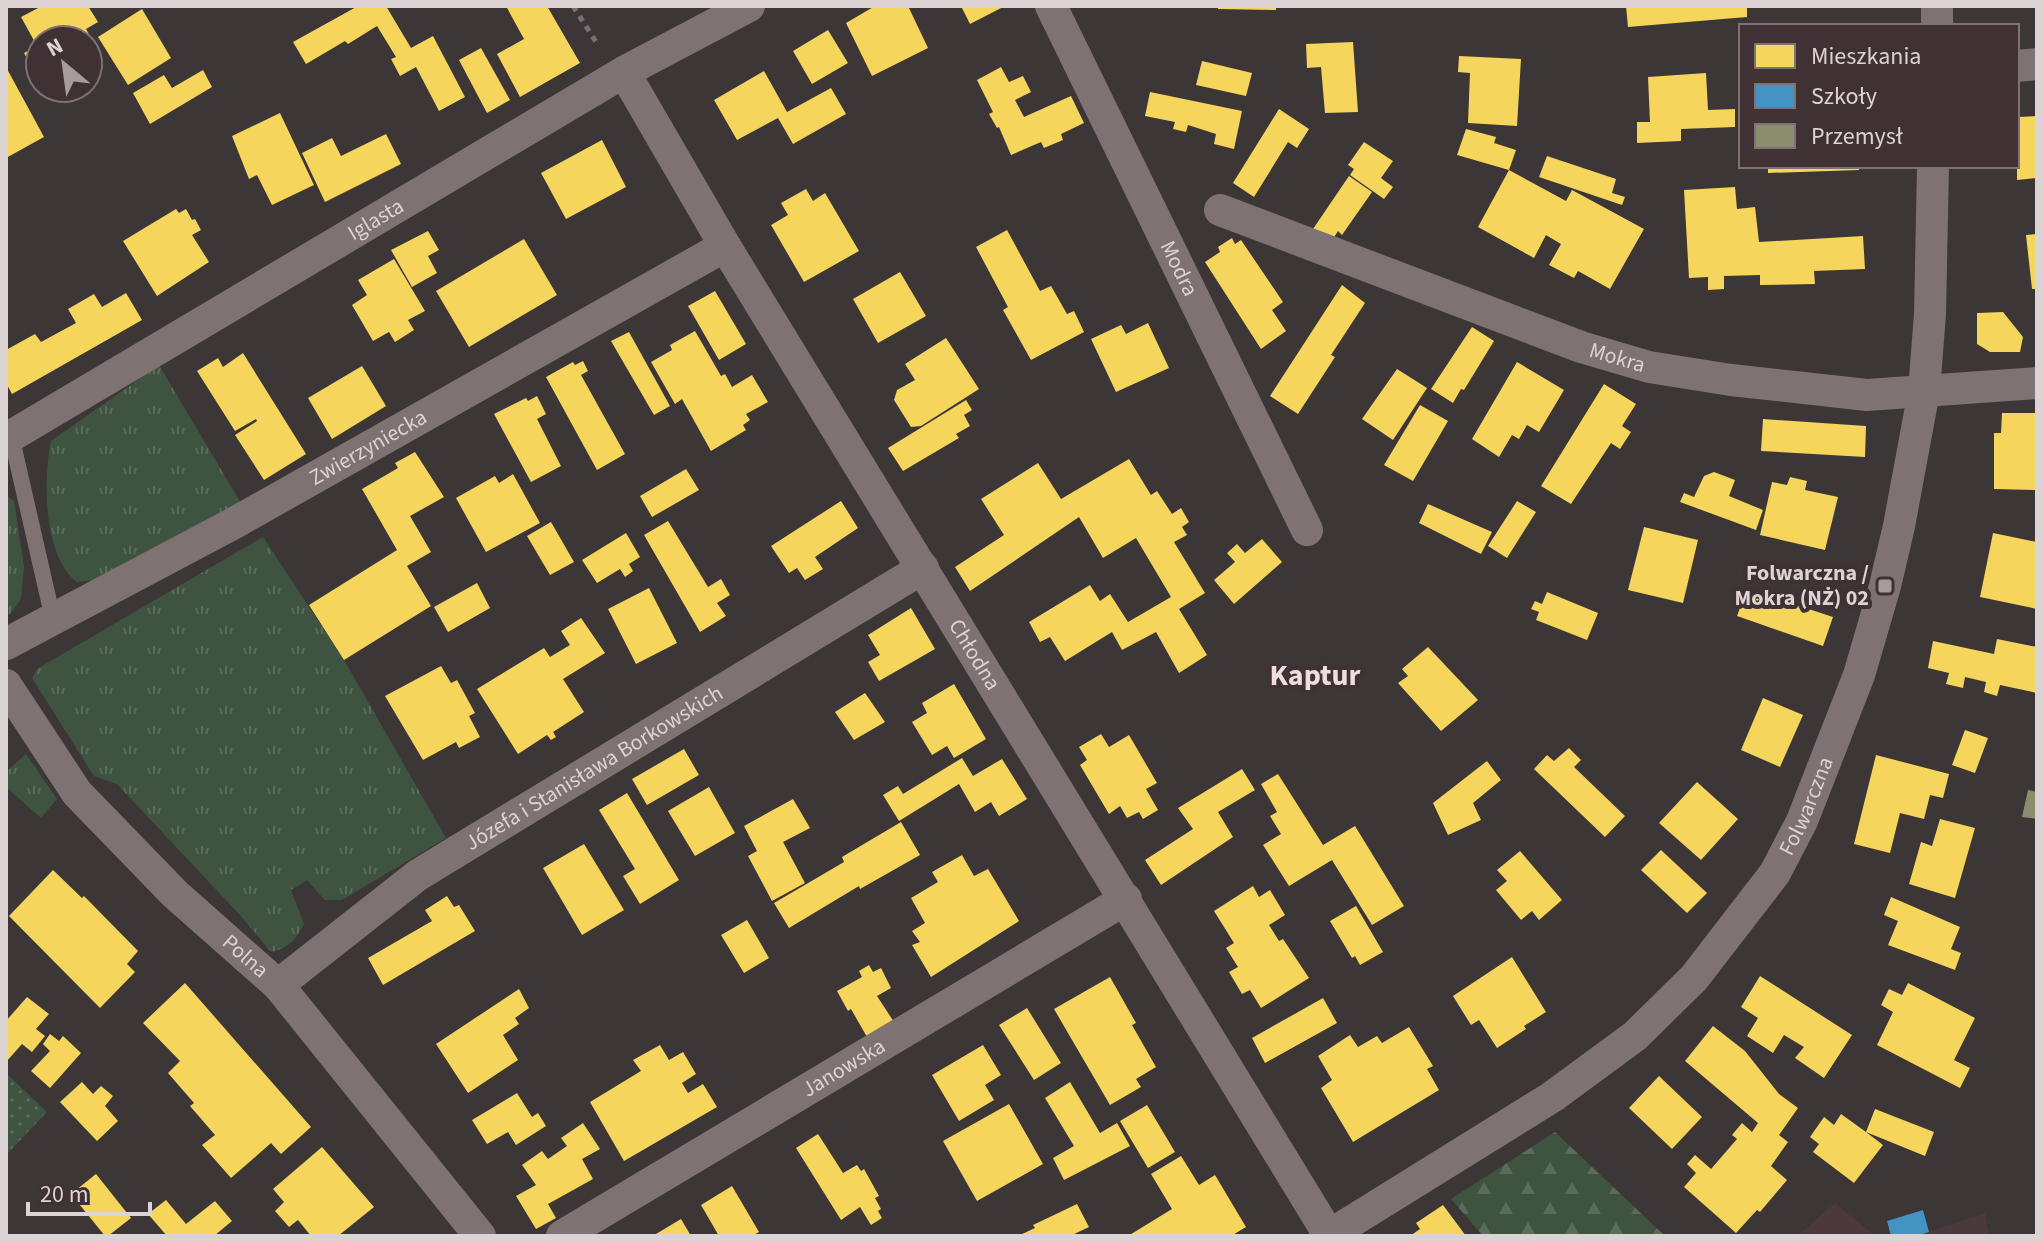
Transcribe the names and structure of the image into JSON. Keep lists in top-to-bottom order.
{
  "streets": {
    "street": [
      "Iglasta",
      "Modra",
      "Mokra",
      "Zwierzyniecka",
      "Chłodna",
      "Józefa i Stanisława Borkowskich",
      "Folwarczna",
      "Polna",
      "Janowska"
    ]
  },
  "crossings": [
    ["Iglasta", "Chłodna"],
    ["Mokra", "Folwarczna"],
    ["Zwierzyniecka", "Chłodna"],
    ["Chłodna", "Józefa i Stanisława Borkowskich"],
    ["Chłodna", "Folwarczna"],
    ["Chłodna", "Janowska"],
    ["Józefa i Stanisława Borkowskich", "Polna"]
  ],
  "districts": ["Kaptur"],
  "places": {
    "transit": ["Folwarczna / Mokra (NŻ) 02"]
  },
  "legend": ["Mieszkania", "Szkoły", "Przemysł"],
  "scale_bar": "20 m",
  "north": "top left"
}
